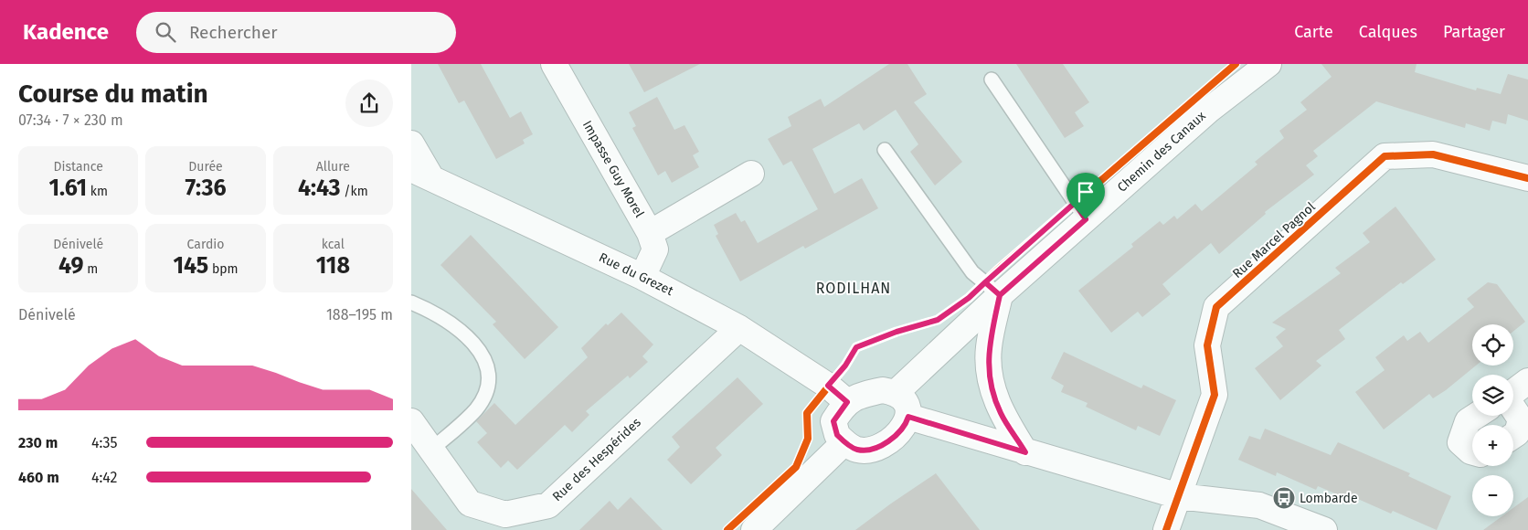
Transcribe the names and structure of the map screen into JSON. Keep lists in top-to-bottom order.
{
  "streets": {
    "street": [
      "Chemin des Canaux",
      "Impasse Guy Morel",
      "Rue Marcel Pagnol",
      "Rue du Grezet",
      "Rue des Hespérides"
    ]
  },
  "crossings": [
    ["Chemin des Canaux", "Rue du Grezet"],
    ["Impasse Guy Morel", "Rue du Grezet"],
    ["Rue du Grezet", "Rue des Hespérides"]
  ],
  "districts": ["RODILHAN"],
  "places": {
    "bus stop": ["Lombarde"]
  },
  "page": {
    "header": "Kadence",
    "search": "Rechercher",
    "nav": ["Carte", "Calques", "Partager"],
    "heading": ["Course du matin", "07:34 · 7 × 230 m"],
    "stats": [
      ["Distance", "1.61 km"],
      ["Durée", "7:36"],
      ["Allure", "4:43 /km"],
      ["Dénivelé", "49 m"],
      ["Cardio", "145 bpm"],
      ["kcal", "118"]
    ],
    "chart": ["Dénivelé", "188–195 m"],
    "map_buttons": ["+", "−"],
    "list": [
      {
        "name": "230 m",
        "note": "4:35"
      },
      {
        "name": "460 m",
        "note": "4:42"
      }
    ]
  }
}
